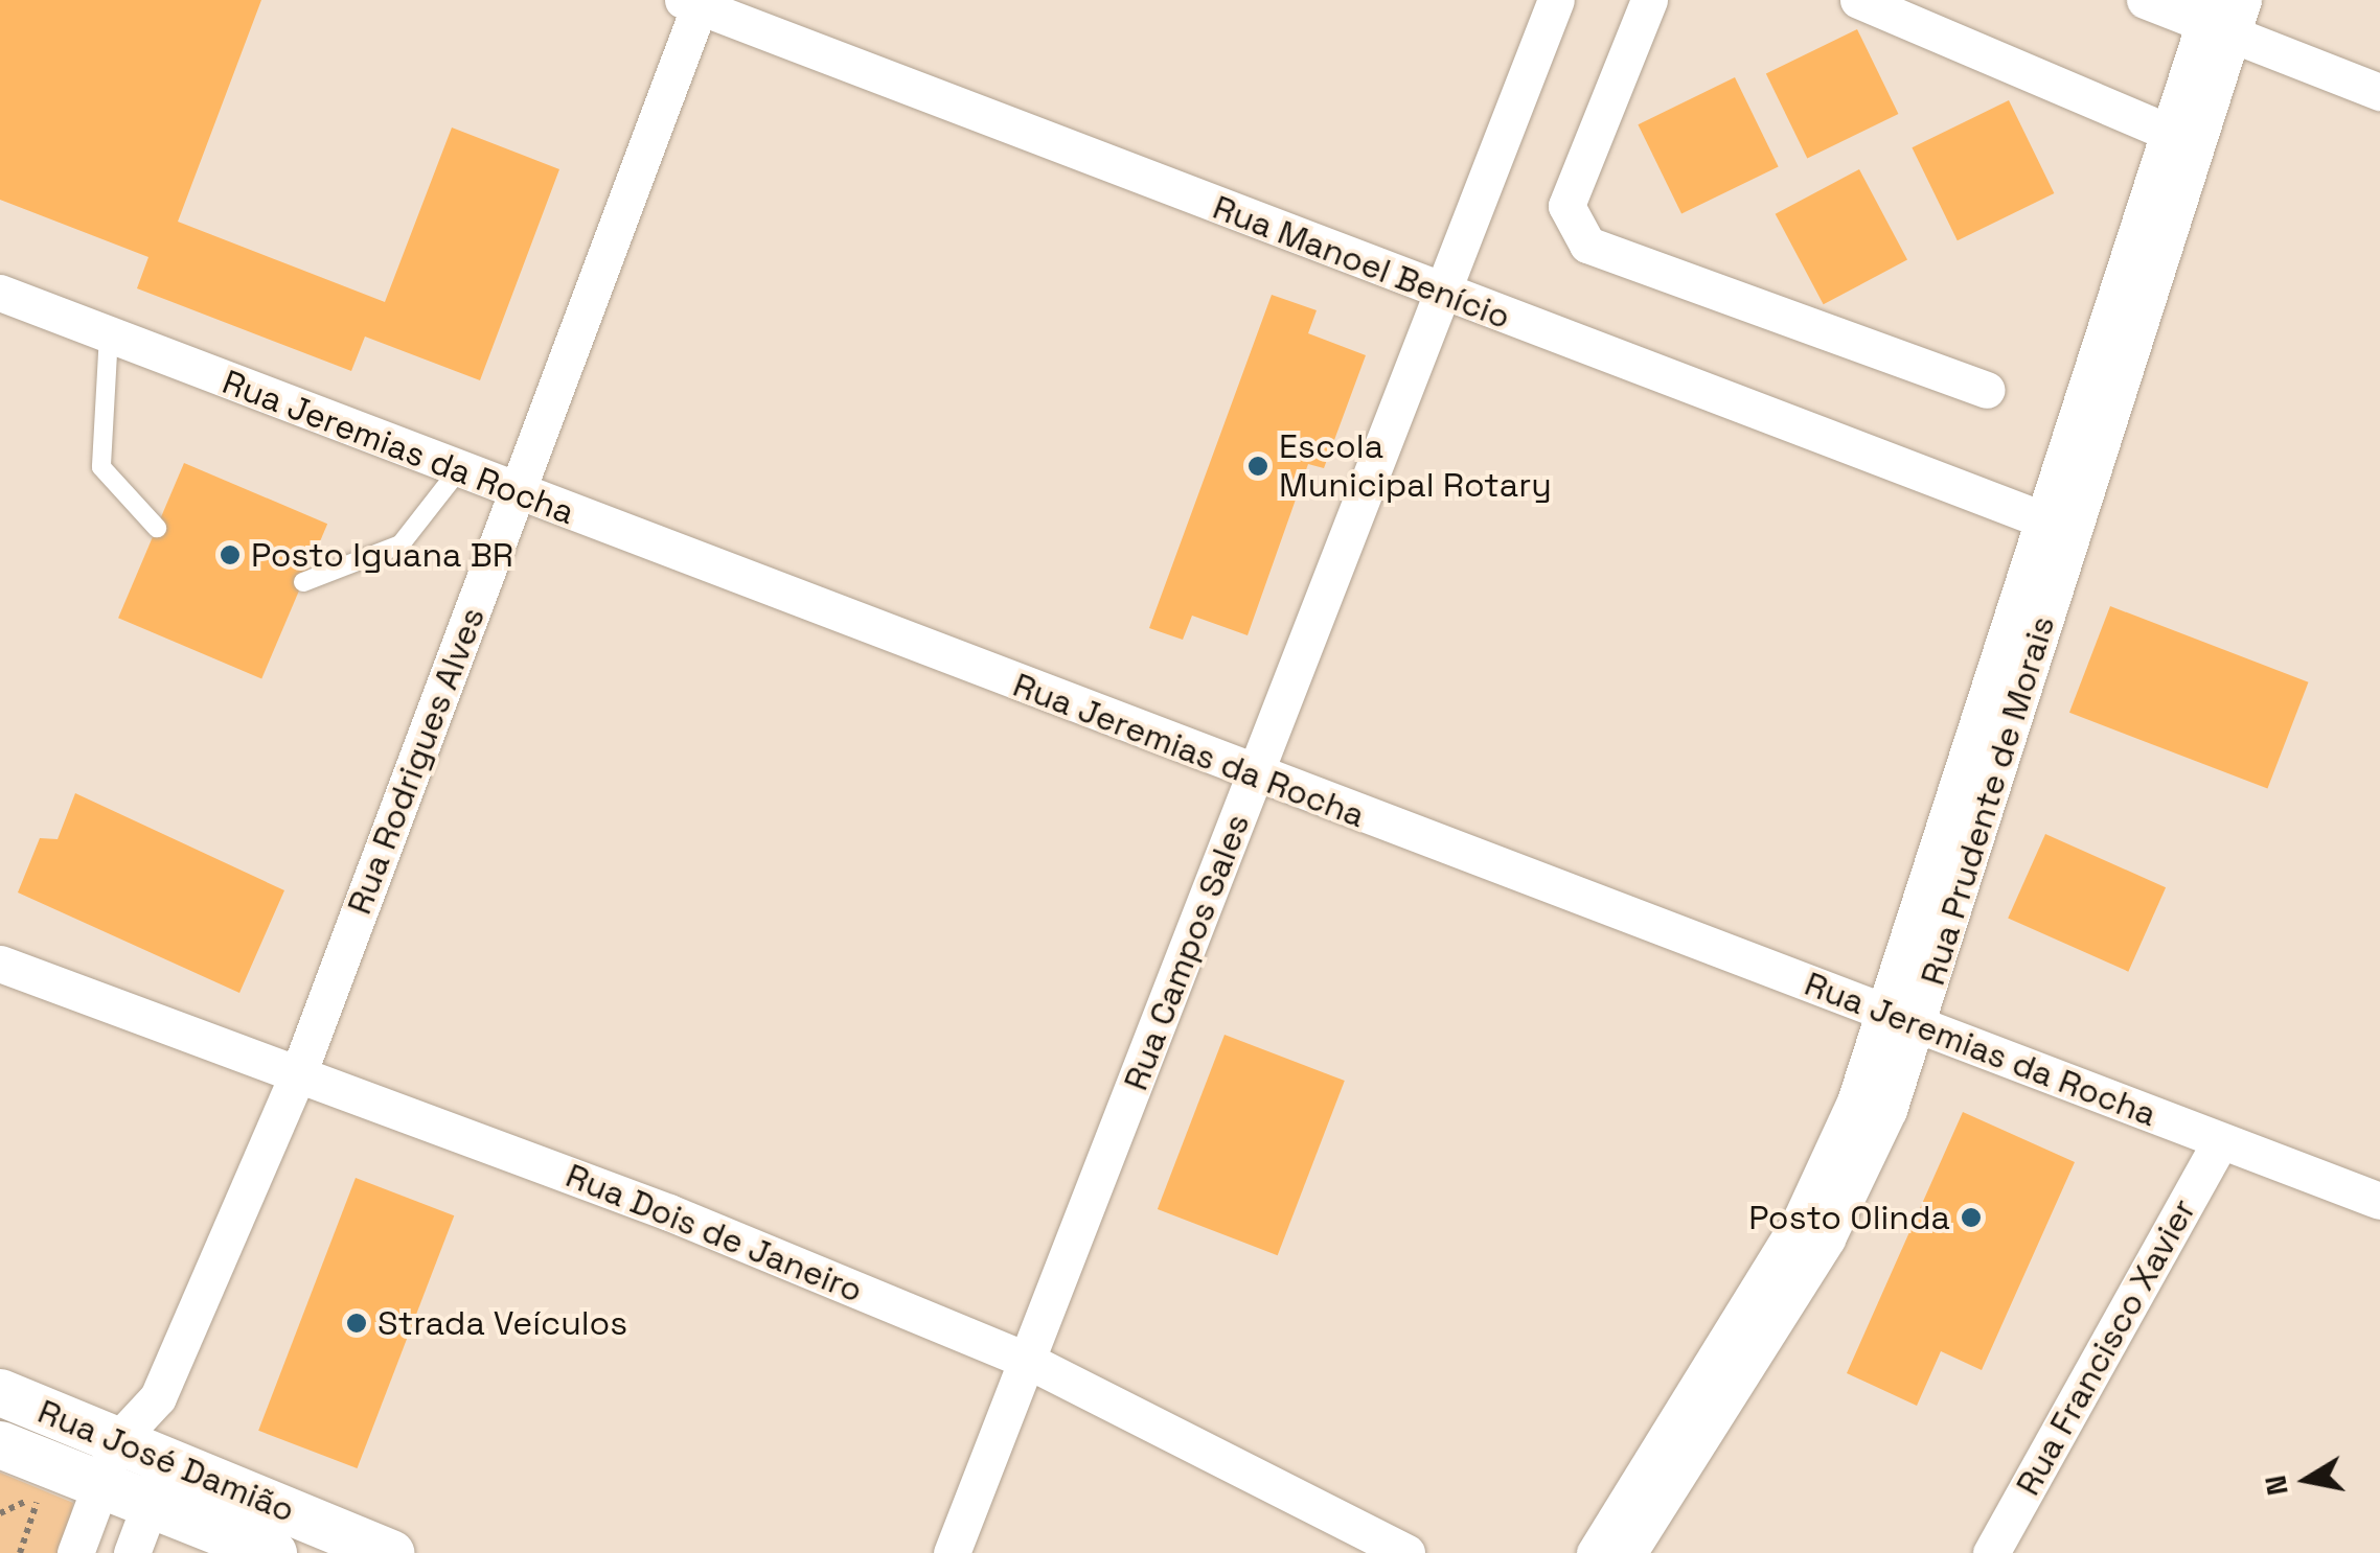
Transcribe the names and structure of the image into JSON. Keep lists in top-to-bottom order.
{
  "streets": {
    "street": [
      "Rua Manoel Benício",
      "Rua Jeremias da Rocha",
      "Rua Rodrigues Alves",
      "Rua Prudente de Morais",
      "Rua Campos Sales",
      "Rua Dois de Janeiro",
      "Rua Francisco Xavier",
      "Rua José Damião"
    ]
  },
  "crossings": [
    ["Rua Manoel Benício", "Rua Rodrigues Alves"],
    ["Rua Manoel Benício", "Rua Prudente de Morais"],
    ["Rua Manoel Benício", "Rua Campos Sales"],
    ["Rua Jeremias da Rocha", "Rua Rodrigues Alves"],
    ["Rua Jeremias da Rocha", "Rua Prudente de Morais"],
    ["Rua Jeremias da Rocha", "Rua Campos Sales"],
    ["Rua Jeremias da Rocha", "Rua Francisco Xavier"],
    ["Rua Rodrigues Alves", "Rua Dois de Janeiro"],
    ["Rua Rodrigues Alves", "Rua José Damião"],
    ["Rua Campos Sales", "Rua Dois de Janeiro"]
  ],
  "places": [
    "Escola Municipal Rotary",
    "Posto Iguana BR",
    "Posto Olinda",
    "Strada Veículos"
  ],
  "north": "left"
}
